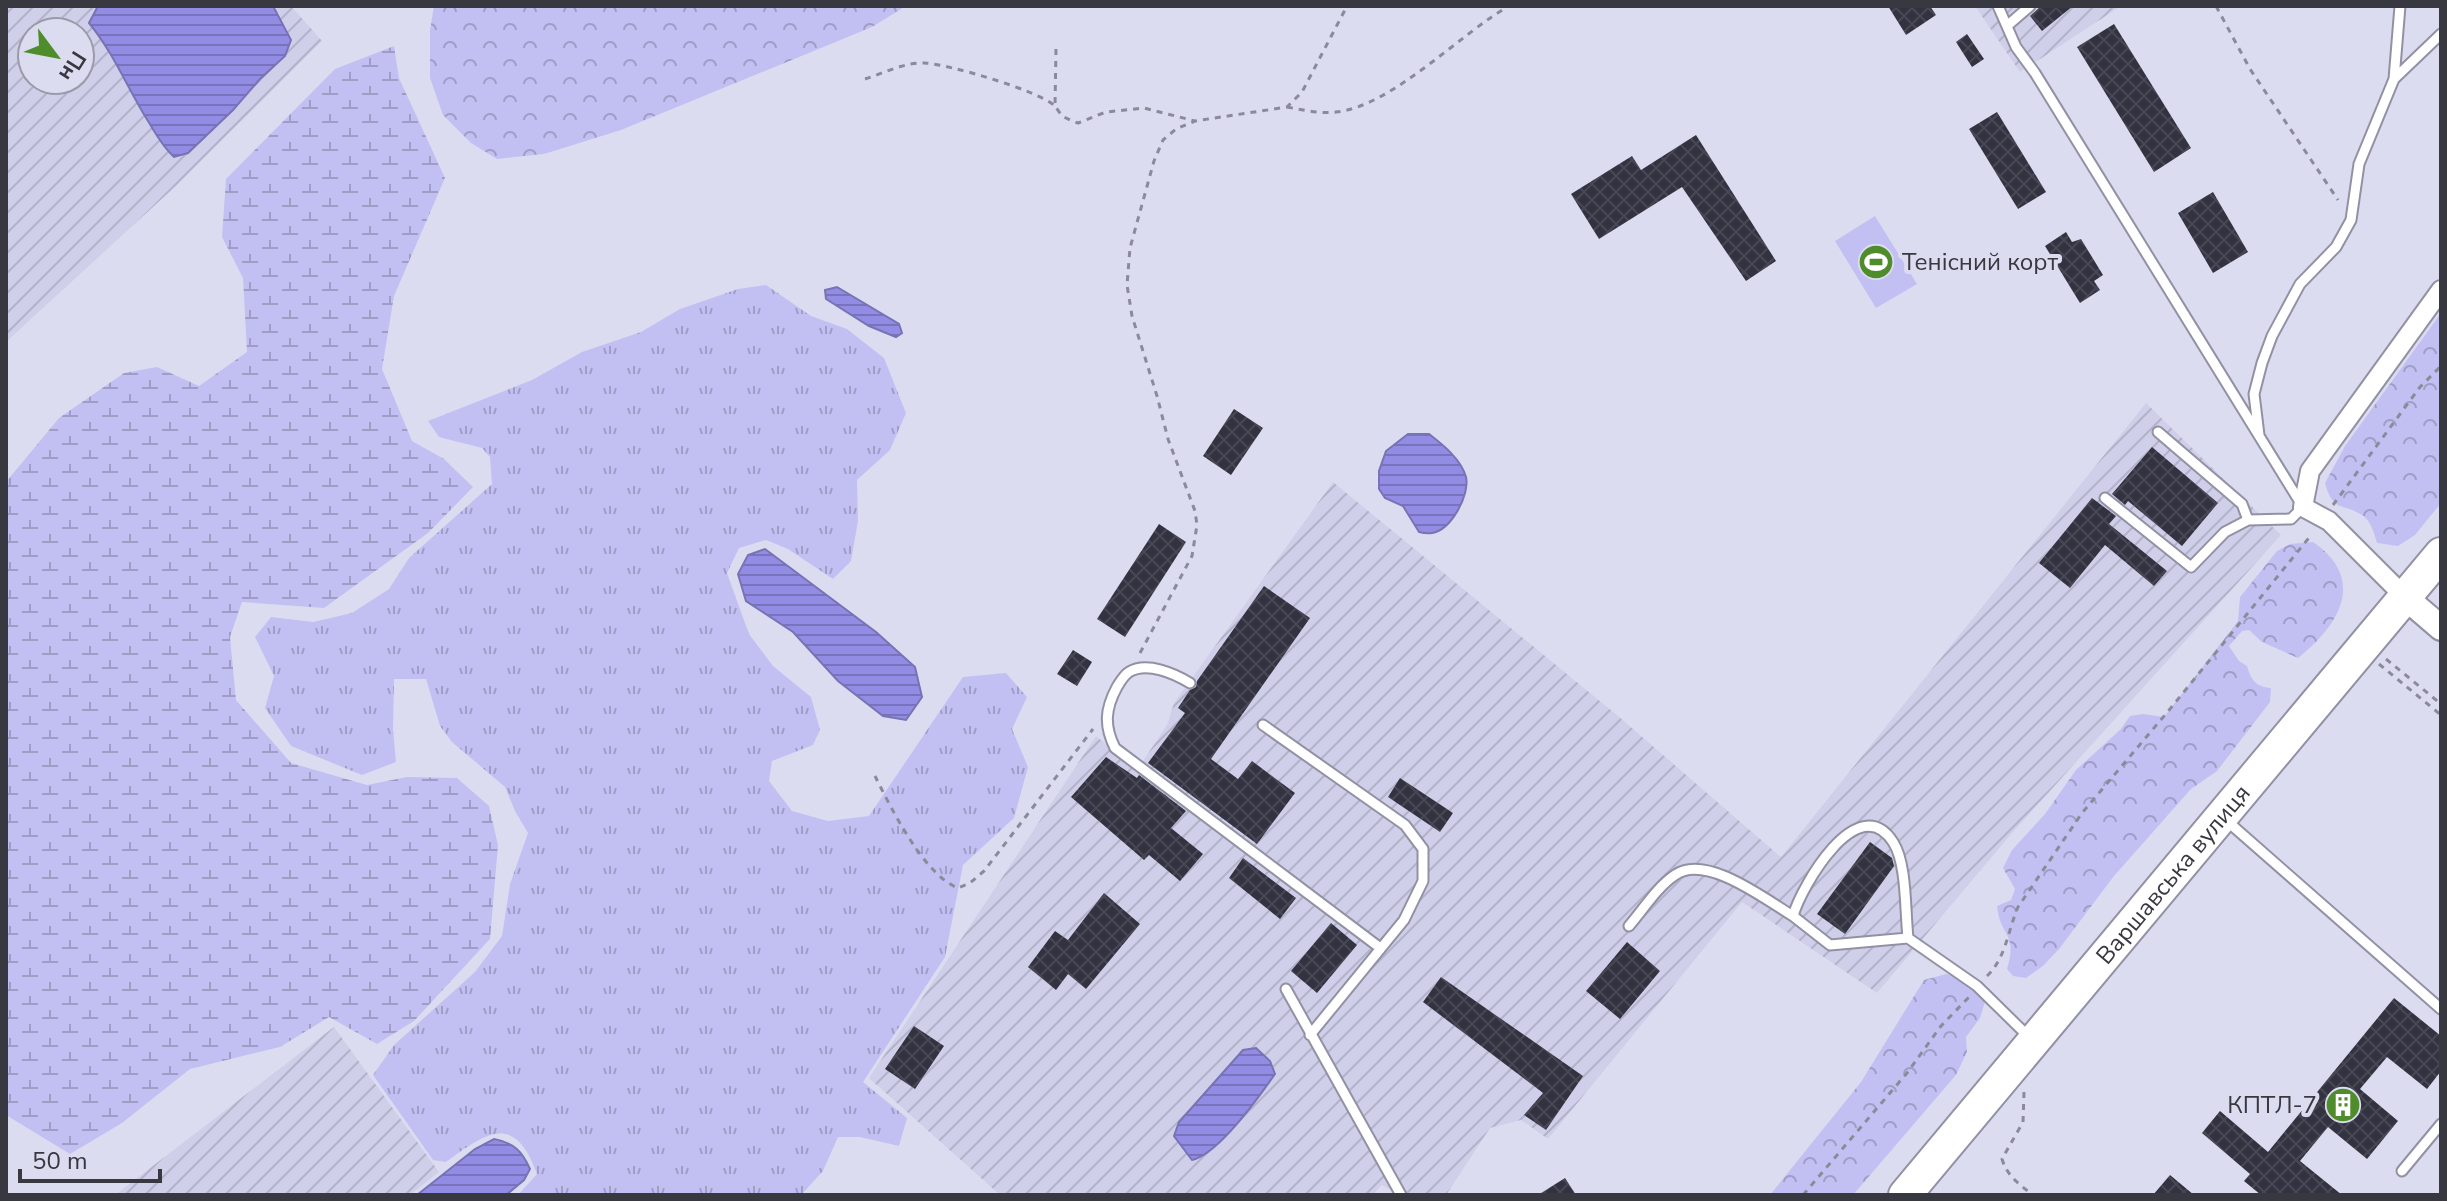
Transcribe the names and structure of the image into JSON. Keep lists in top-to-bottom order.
{
  "streets": {
    "highway": ["Варшавська вулиця"]
  },
  "places": {
    "sports": ["Тенісний корт"],
    "building": ["КПТЛ-7"]
  },
  "scale_bar": "50 m",
  "north": "bottom right"
}
